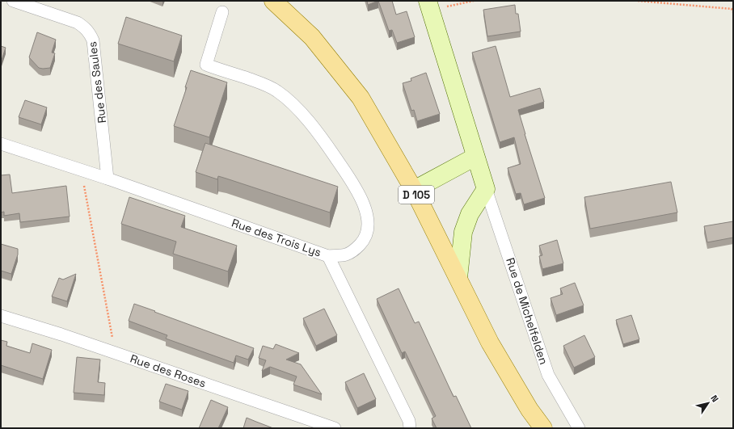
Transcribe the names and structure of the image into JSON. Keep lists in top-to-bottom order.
{
  "streets": {
    "main road": ["D 105"],
    "street": [
      "Rue des Saules",
      "Rue des Trois Lys",
      "Rue de Michelfelden",
      "Rue des Roses"
    ]
  },
  "crossings": [
    ["Rue des Saules", "Rue des Trois Lys"]
  ],
  "north": "top right"
}
